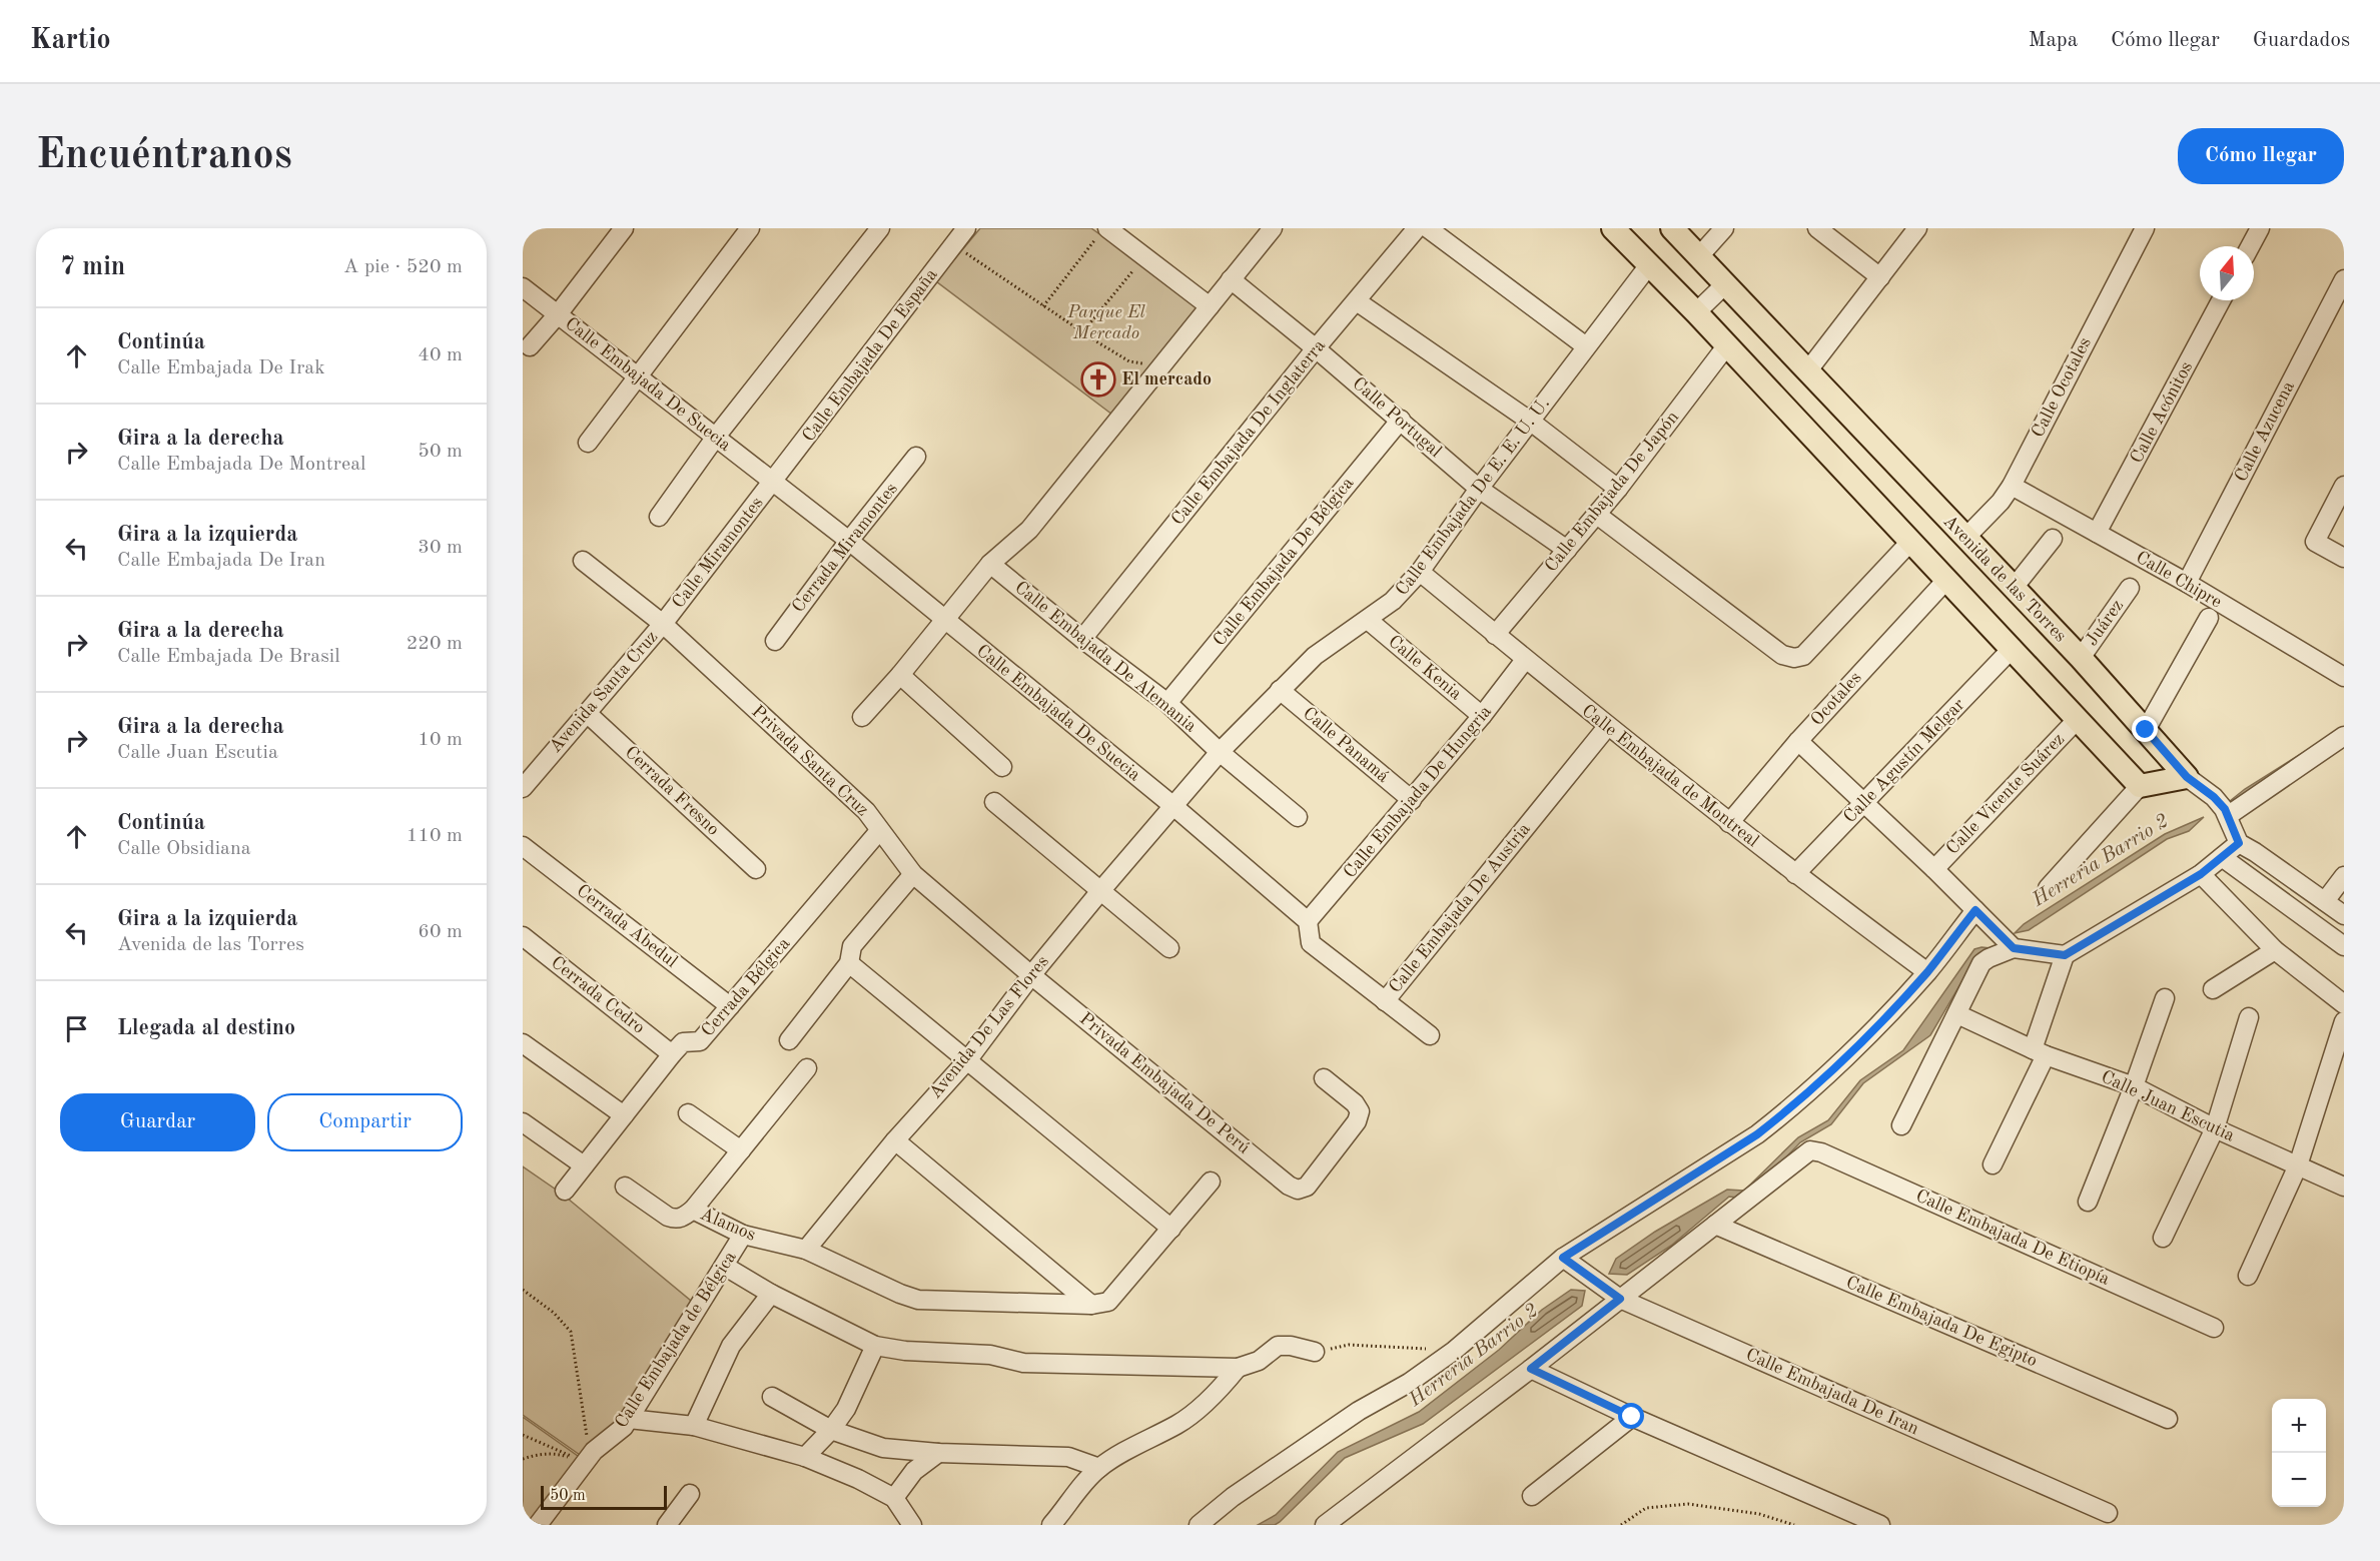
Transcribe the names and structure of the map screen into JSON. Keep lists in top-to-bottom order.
{
  "streets": {
    "main road": ["Avenida de las Torres"],
    "street": [
      "Calle Embajada De España",
      "Calle Embajada De Suecia",
      "Calle Ocotales",
      "Calle Acónitos",
      "Calle Portugal",
      "Calle Azucena",
      "Calle Embajada De Inglaterra",
      "Calle Embajada De Japón",
      "Calle Embajada De E. E. U. U.",
      "Cerrada Miramontes",
      "Calle Miramontes",
      "Calle Embajada De Bélgica",
      "Calle Chipre",
      "Juárez",
      "Calle Embajada De Alemania",
      "Calle Kenia",
      "Avenida Santa Cruz",
      "Ocotales",
      "Calle Panamá",
      "Privada Santa Cruz",
      "Calle Agustín Melgar",
      "Calle Embajada de Montreal",
      "Cerrada Fresno",
      "Calle Embajada De Hungria",
      "Calle Vicente Suárez",
      "Calle Embajada De Austria",
      "Cerrada Abedul",
      "Cerrada Bélgica",
      "Cerrada Cedro",
      "Avenida De Las Flores",
      "Privada Embajada De Perú",
      "Calle Juan Escutia",
      "Alamos",
      "Calle Embajada De Etiopía",
      "Calle Embajada De Egipto",
      "Calle Embajada de Bélgica",
      "Calle Embajada De Iran"
    ]
  },
  "crossings": [
    ["Calle Embajada De España", "Calle Embajada De Suecia"],
    ["Calle Embajada De España", "Calle Miramontes"],
    ["Calle Embajada De Suecia", "Calle Embajada De E. E. U. U."],
    ["Calle Embajada De Suecia", "Cerrada Miramontes"],
    ["Calle Embajada De Suecia", "Calle Miramontes"],
    ["Calle Embajada De Suecia", "Avenida De Las Flores"],
    ["Calle Ocotales", "Avenida de las Torres"],
    ["Calle Ocotales", "Calle Chipre"],
    ["Calle Acónitos", "Calle Chipre"],
    ["Calle Portugal", "Calle Embajada De Inglaterra"],
    ["Calle Portugal", "Calle Embajada De Japón"],
    ["Calle Portugal", "Calle Embajada De E. E. U. U."],
    ["Calle Portugal", "Calle Embajada De Bélgica"],
    ["Calle Azucena", "Calle Chipre"],
    ["Calle Embajada De Inglaterra", "Calle Embajada De Alemania"],
    ["Calle Embajada De Japón", "Calle Embajada de Montreal"],
    ["Calle Embajada De E. E. U. U.", "Calle Embajada De Alemania"],
    ["Calle Embajada De E. E. U. U.", "Calle Kenia"],
    ["Calle Embajada De E. E. U. U.", "Calle Panamá"],
    ["Calle Embajada De E. E. U. U.", "Calle Embajada de Montreal"],
    ["Calle Embajada De E. E. U. U.", "Avenida De Las Flores"],
    ["Calle Miramontes", "Avenida Santa Cruz"],
    ["Calle Miramontes", "Privada Santa Cruz"],
    ["Calle Embajada De Bélgica", "Calle Embajada De Alemania"],
    ["Avenida de las Torres", "Juárez"],
    ["Calle Kenia", "Calle Embajada De Hungria"],
    ["Avenida Santa Cruz", "Privada Santa Cruz"],
    ["Avenida Santa Cruz", "Cerrada Fresno"],
    ["Ocotales", "Calle Embajada de Montreal"],
    ["Calle Panamá", "Calle Embajada De Hungria"],
    ["Privada Santa Cruz", "Cerrada Bélgica"],
    ["Privada Santa Cruz", "Avenida De Las Flores"],
    ["Privada Santa Cruz", "Privada Embajada De Perú"],
    ["Calle Agustín Melgar", "Calle Embajada de Montreal"],
    ["Calle Embajada de Montreal", "Calle Embajada De Hungria"],
    ["Calle Embajada de Montreal", "Calle Embajada De Austria"],
    ["Calle Embajada De Hungria", "Calle Embajada De Austria"],
    ["Cerrada Abedul", "Cerrada Bélgica"],
    ["Cerrada Bélgica", "Cerrada Cedro"],
    ["Avenida De Las Flores", "Privada Embajada De Perú"],
    ["Avenida De Las Flores", "Alamos"],
    ["Alamos", "Calle Embajada de Bélgica"],
    ["Calle Embajada De Etiopía", "Calle Embajada De Egipto"]
  ],
  "water": ["Herreria Barrio 2"],
  "parks": ["Parque El Mercado"],
  "places": {
    "church": ["El mercado"]
  },
  "scale_bar": "50 m",
  "north": "top",
  "page": {
    "header": "Kartio",
    "nav": ["Mapa", "Cómo llegar", "Guardados"],
    "buttons": [
      "Cómo llegar",
      ["Guardar", "Compartir"]
    ],
    "title": "Encuéntranos",
    "heading": ["7 min", "A pie · 520 m"],
    "list": [
      ["Continúa", "Calle Embajada De Irak", "40 m"],
      ["Gira a la derecha", "Calle Embajada De Montreal", "50 m"],
      ["Gira a la izquierda", "Calle Embajada De Iran", "30 m"],
      ["Gira a la derecha", "Calle Embajada De Brasil", "220 m"],
      ["Gira a la derecha", "Calle Juan Escutia", "10 m"],
      ["Continúa", "Calle Obsidiana", "110 m"],
      ["Gira a la izquierda", "Avenida de las Torres", "60 m"],
      "Llegada al destino"
    ],
    "map_buttons": ["+", "−"],
    "scale": "50 m"
  }
}
